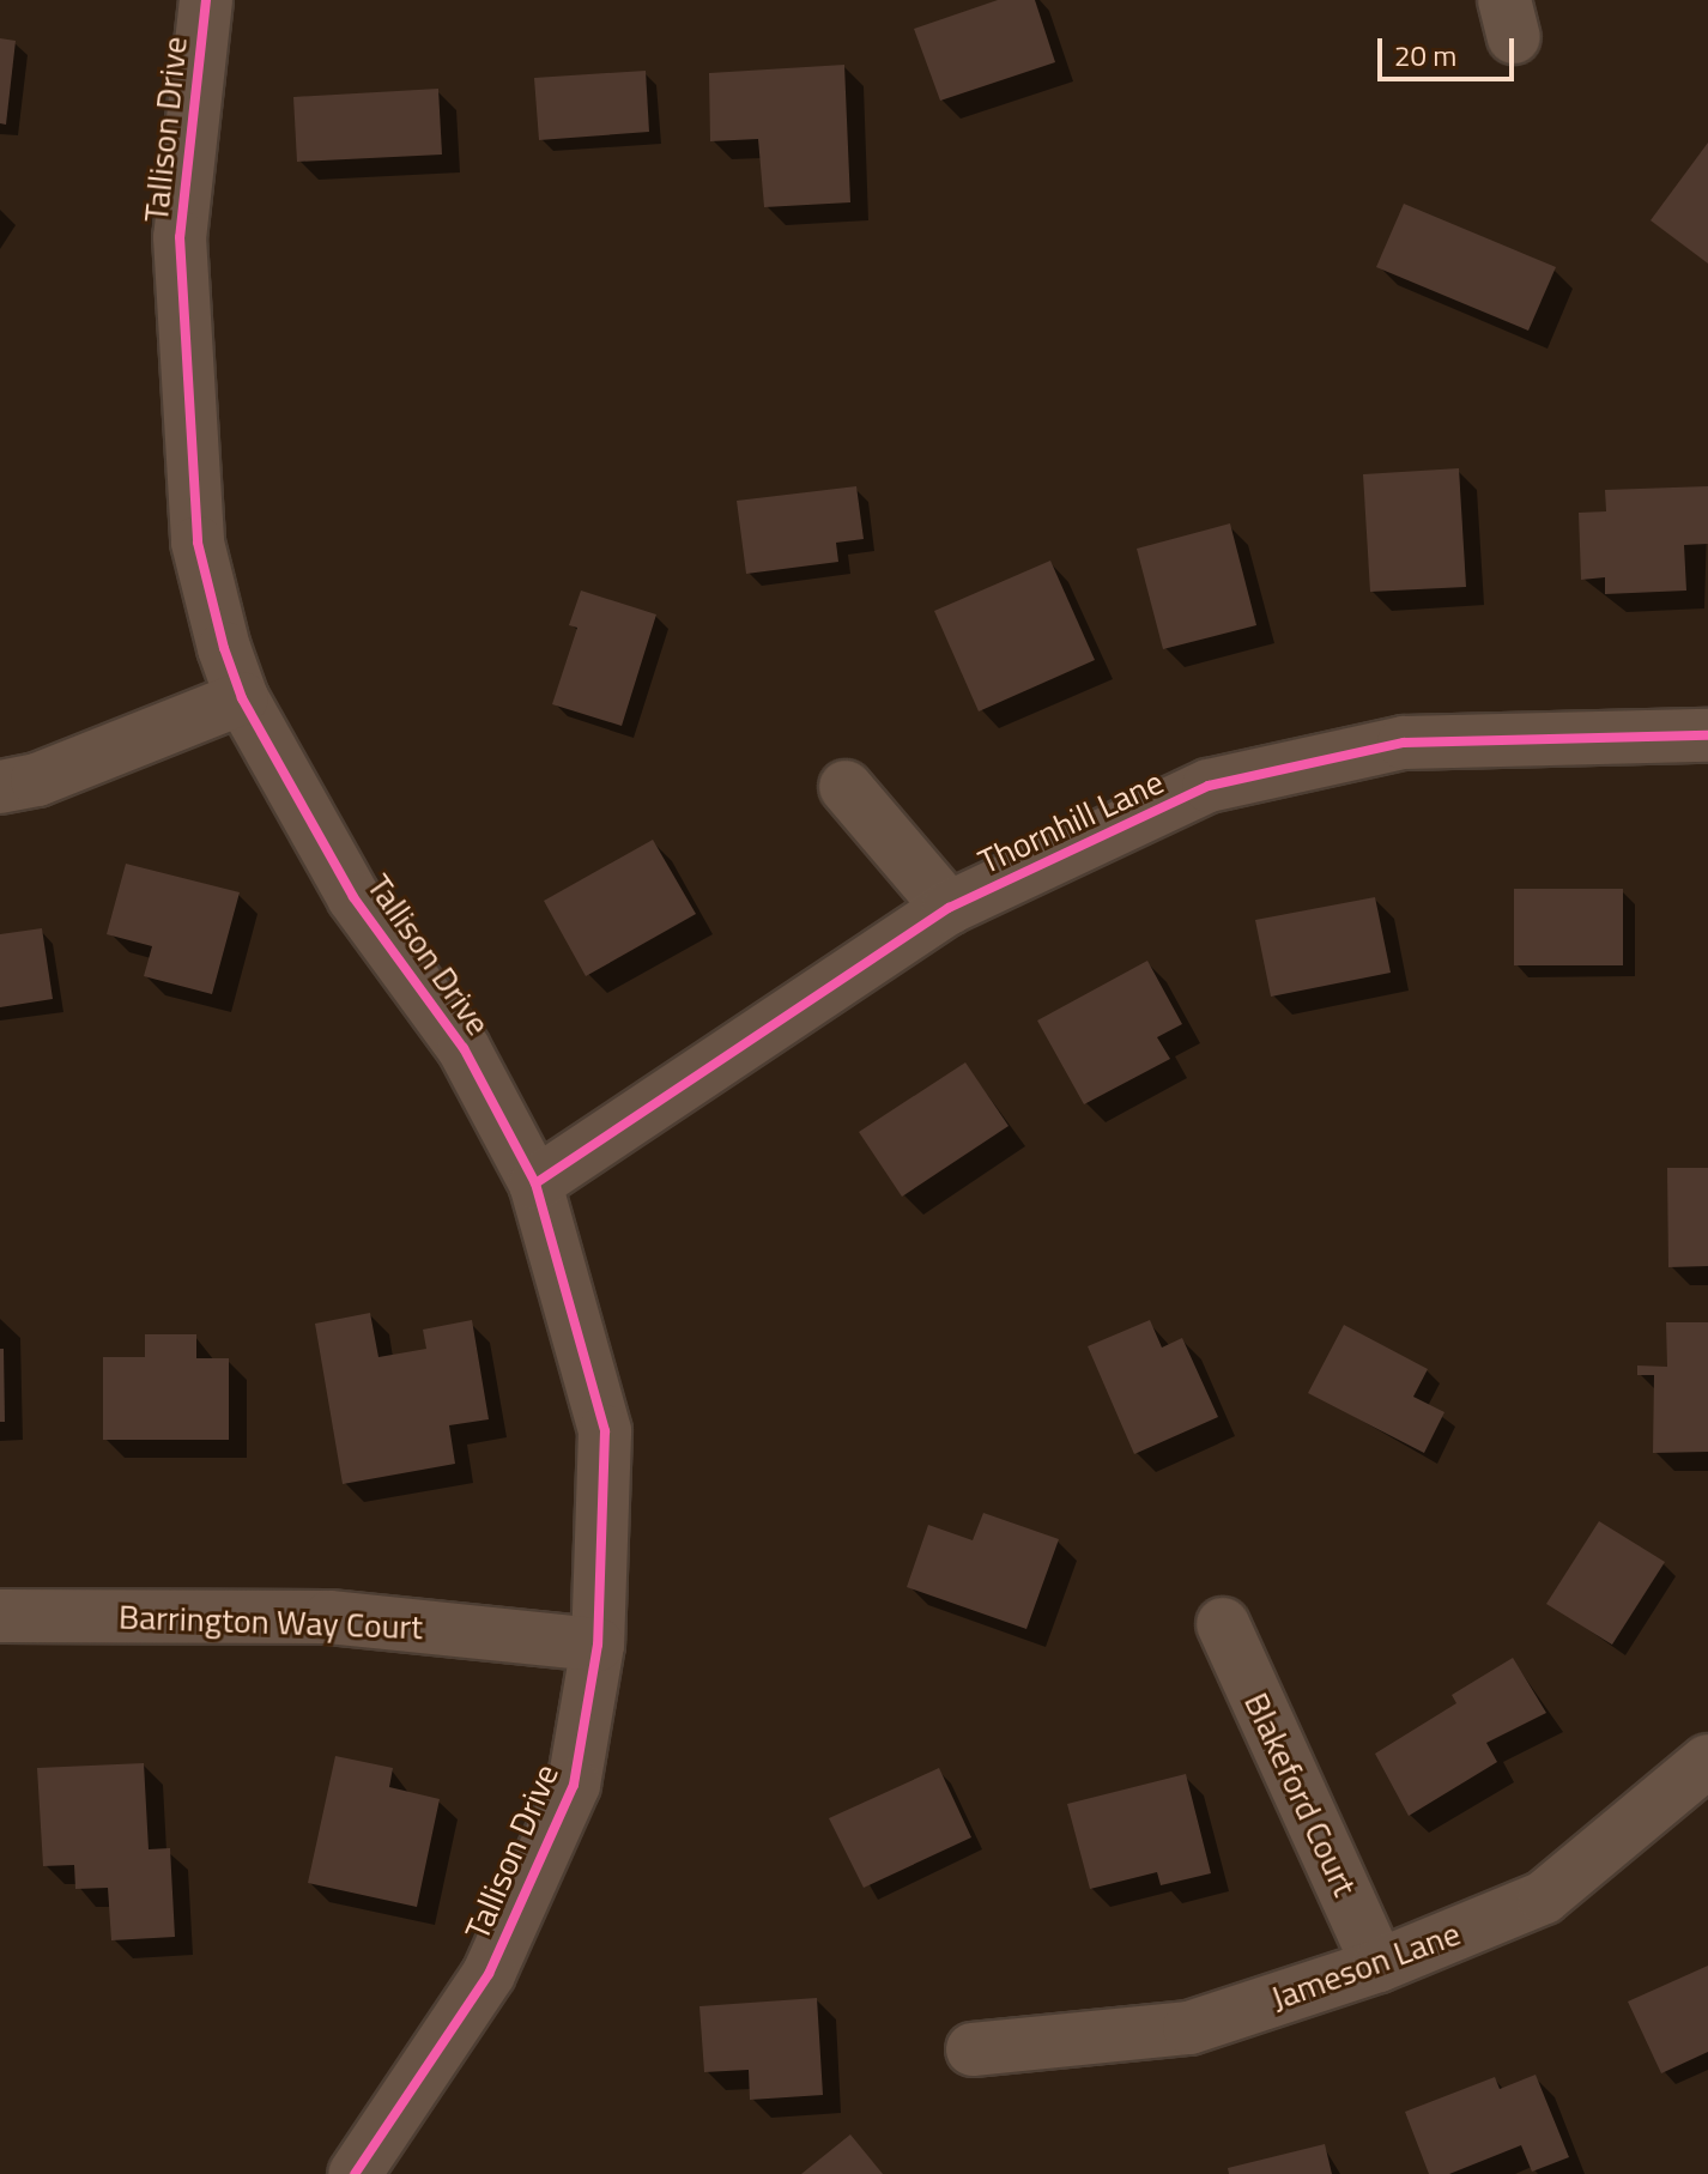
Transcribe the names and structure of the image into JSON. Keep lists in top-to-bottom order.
{
  "streets": {
    "street": [
      "Tallison Drive",
      "Thornhill Lane",
      "Barrington Way Court",
      "Blakeford Court",
      "Jameson Lane"
    ]
  },
  "crossings": [
    ["Tallison Drive", "Thornhill Lane"],
    ["Tallison Drive", "Barrington Way Court"],
    ["Blakeford Court", "Jameson Lane"]
  ],
  "scale_bar": "20 m"
}
